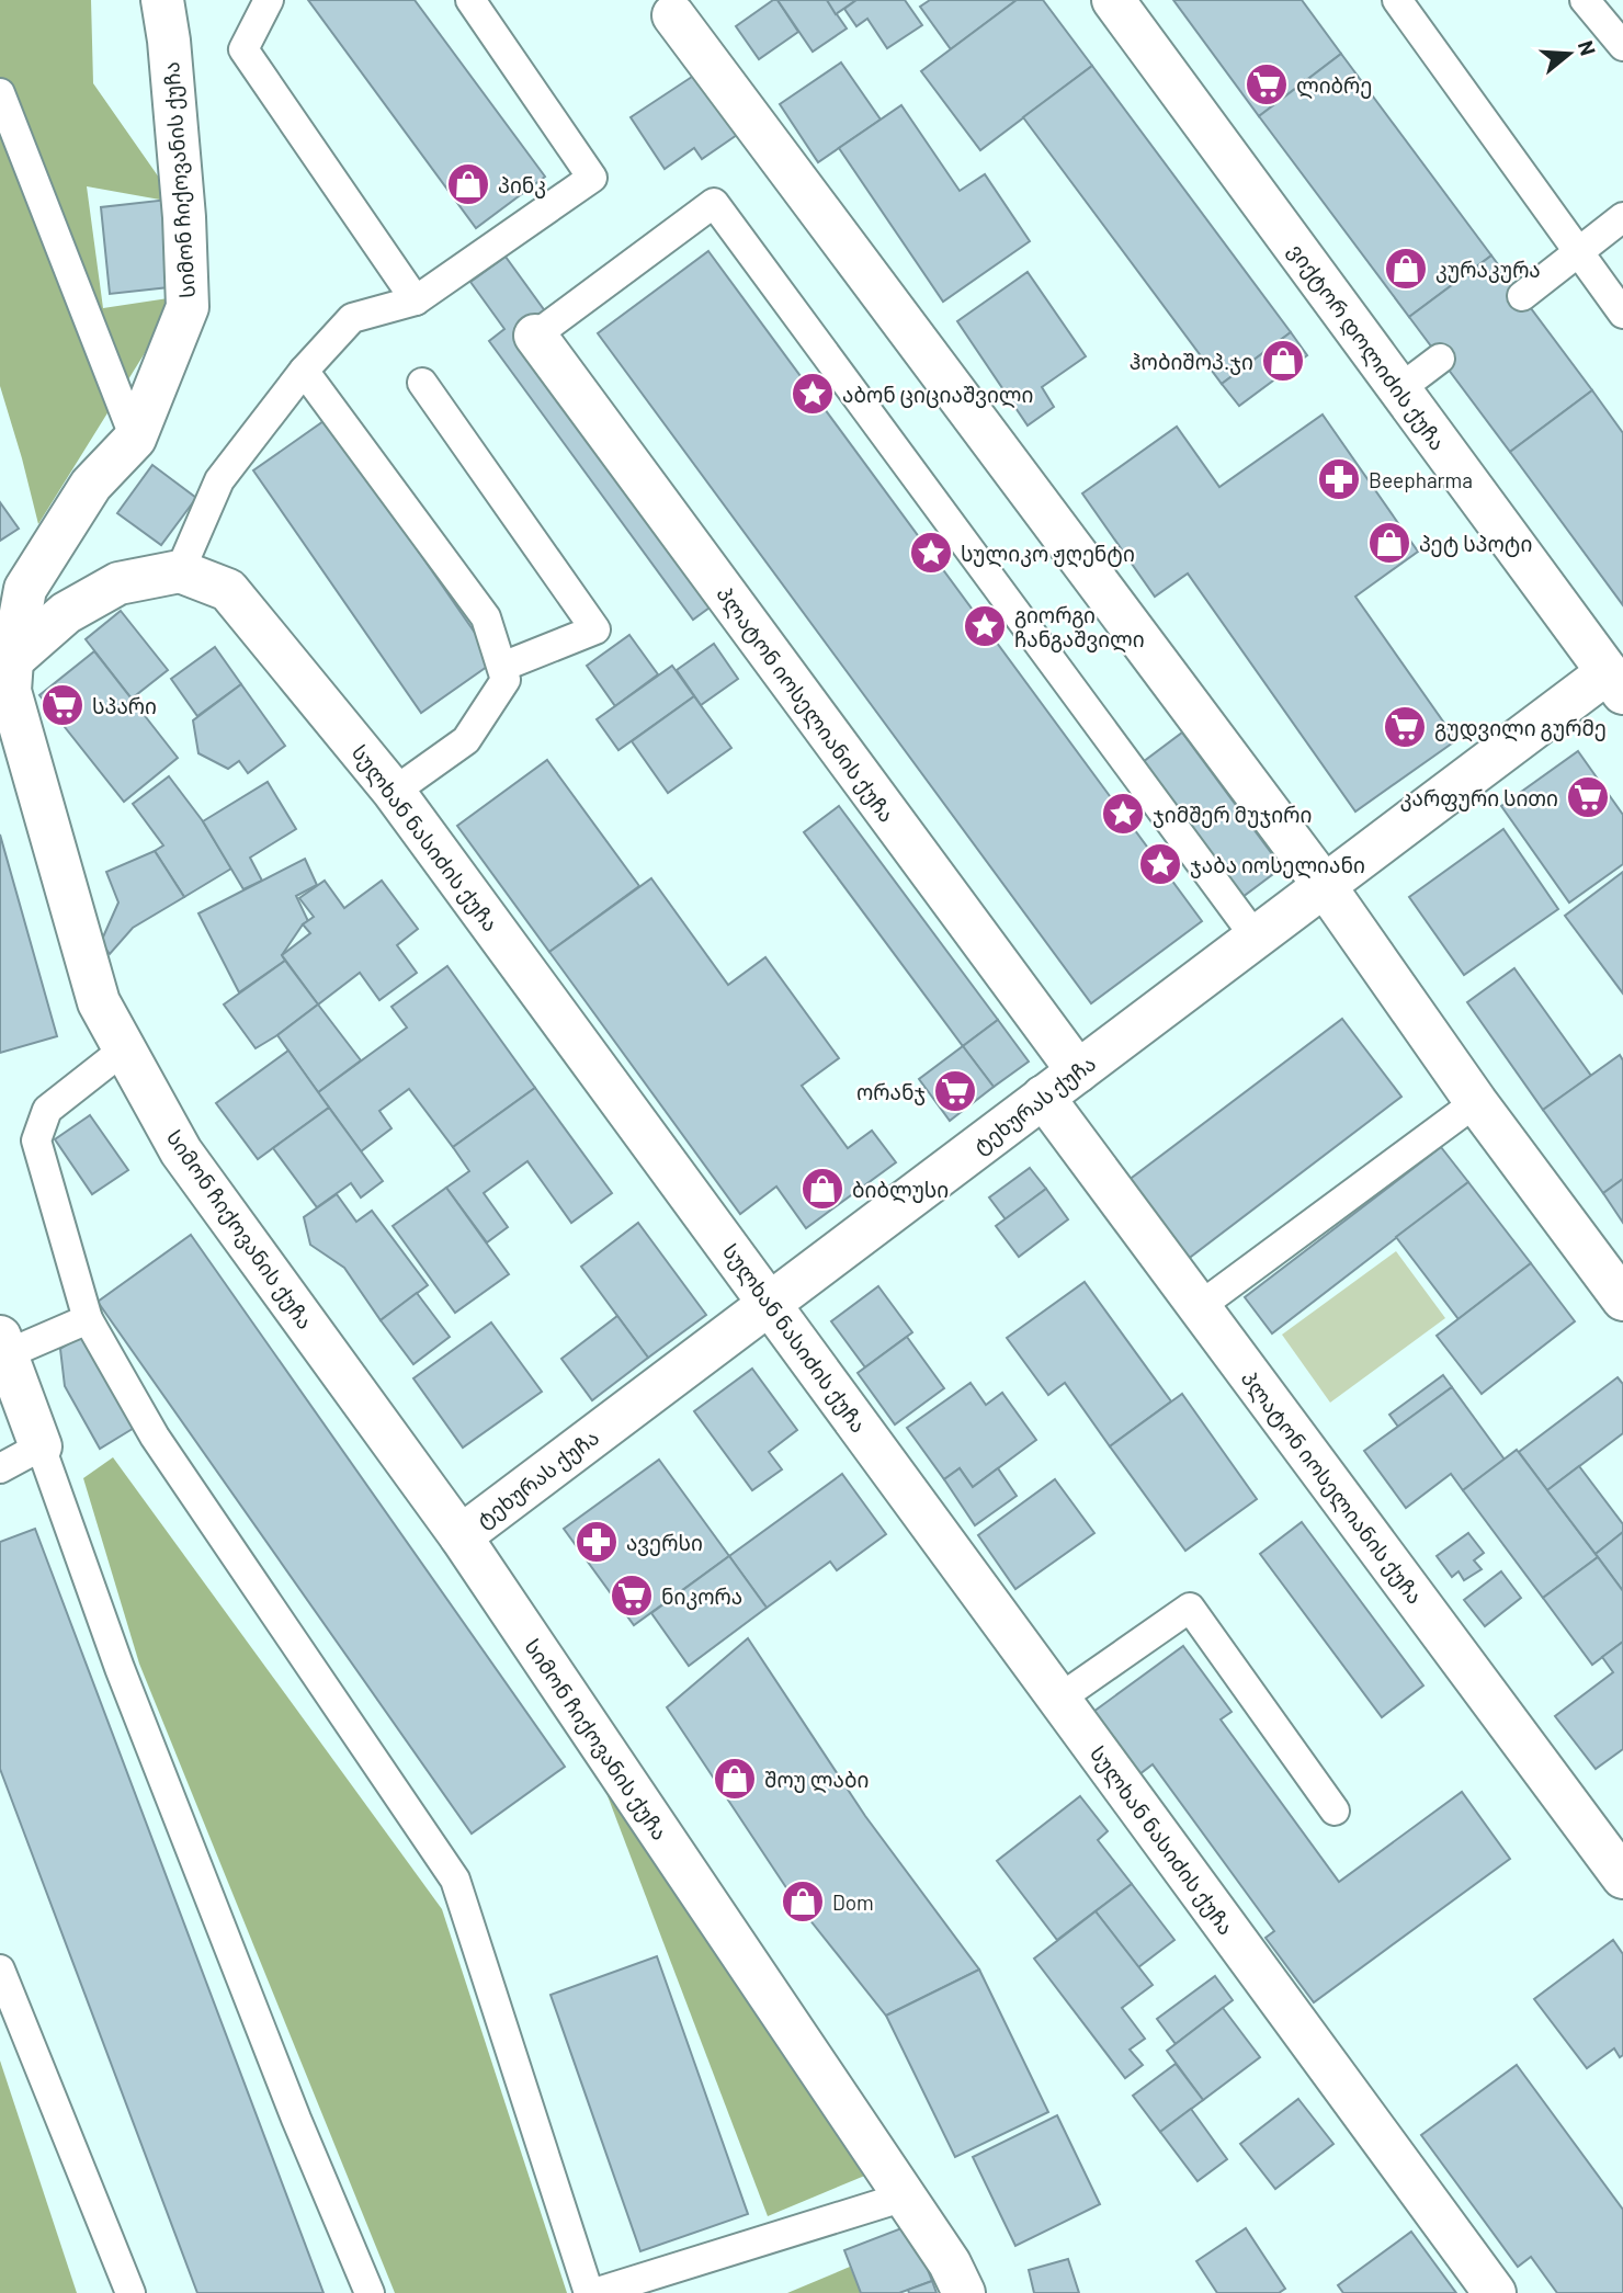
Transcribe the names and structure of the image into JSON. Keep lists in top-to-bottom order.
{
  "streets": {
    "street": [
      "სიმონ ჩიქოვანის ქუჩა",
      "ვიქტორ დოლიძის ქუჩა",
      "პლატონ იოსელიანის ქუჩა",
      "სულხან ნასიძის ქუჩა",
      "ტეხურას ქუჩა"
    ]
  },
  "crossings": [
    ["სიმონ ჩიქოვანის ქუჩა", "ტეხურას ქუჩა"],
    ["ვიქტორ დოლიძის ქუჩა", "ტეხურას ქუჩა"],
    ["პლატონ იოსელიანის ქუჩა", "ტეხურას ქუჩა"],
    ["სულხან ნასიძის ქუჩა", "ტეხურას ქუჩა"]
  ],
  "places": {
    "supermarket": [
      "ლიბრე",
      "სპარი",
      "გუდვილი გურმე",
      "კარფური სითი",
      "ორანჯ",
      "ნიკორა"
    ],
    "shop": [
      "პინკ",
      "კურაკურა",
      "ჰობიშოპ.ჯი",
      "პეტ სპოტი",
      "ბიბლუსი",
      "შოუ ლაბი",
      "Dom"
    ],
    "place": [
      "აბონ ციციაშვილი",
      "სულიკო ჟღენტი",
      "გიორგი ჩანგაშვილი",
      "ჯიმშერ მუჯირი",
      "ჯაბა იოსელიანი"
    ],
    "pharmacy": ["Beepharma", "ავერსი"]
  },
  "north": "right"
}
